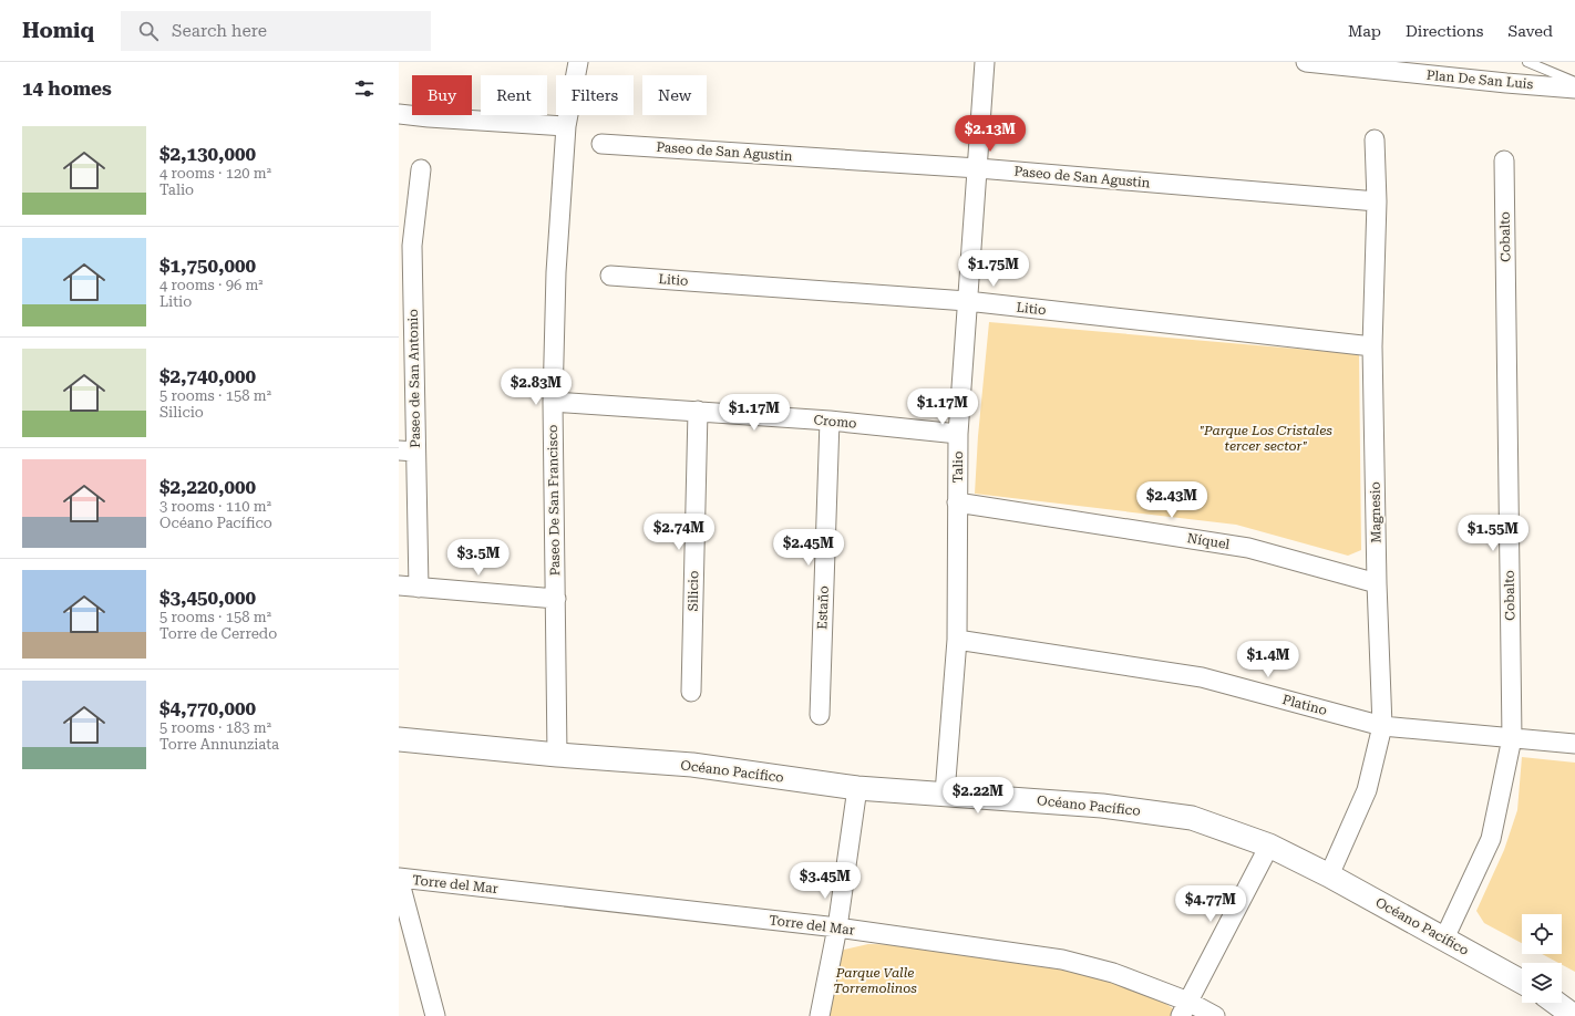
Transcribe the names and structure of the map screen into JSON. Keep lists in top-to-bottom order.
{
  "streets": {
    "street": [
      "Plan De San Luis",
      "Paseo de San Agustin",
      "Cobalto",
      "Litio",
      "Paseo de San Antonio",
      "Cromo",
      "Talio",
      "Paseo De San Francisco",
      "Magnesio",
      "Níquel",
      "Silicio",
      "Estaño",
      "Platino",
      "Océano Pacífico",
      "Torre del Mar"
    ]
  },
  "crossings": [
    ["Paseo de San Agustin", "Talio"],
    ["Paseo de San Agustin", "Magnesio"],
    ["Cobalto", "Platino"],
    ["Cobalto", "Océano Pacífico"],
    ["Litio", "Talio"],
    ["Litio", "Magnesio"],
    ["Cromo", "Talio"],
    ["Cromo", "Paseo De San Francisco"],
    ["Cromo", "Silicio"],
    ["Cromo", "Estaño"],
    ["Talio", "Níquel"],
    ["Talio", "Platino"],
    ["Talio", "Océano Pacífico"],
    ["Paseo De San Francisco", "Océano Pacífico"],
    ["Magnesio", "Níquel"],
    ["Magnesio", "Platino"],
    ["Magnesio", "Océano Pacífico"]
  ],
  "parks": ["\"Parque Los Cristales tercer sector\"", "Parque Valle Torremolinos"],
  "page": {
    "header": "Homiq",
    "search": "Search here",
    "nav": ["Map", "Directions", "Saved"],
    "heading": "14 homes",
    "chip": [
      "Buy",
      "Rent",
      "Filters",
      "New"
    ],
    "list": [
      {
        "name": "$2,130,000",
        "note": "4 rooms · 120 m² · Talio"
      },
      {
        "name": "$1,750,000",
        "note": "4 rooms · 96 m² · Litio"
      },
      {
        "name": "$2,740,000",
        "note": "5 rooms · 158 m² · Silicio"
      },
      {
        "name": "$2,220,000",
        "note": "3 rooms · 110 m² · Océano Pacífico"
      },
      {
        "name": "$3,450,000",
        "note": "5 rooms · 158 m² · Torre de Cerredo"
      },
      {
        "name": "$4,770,000",
        "note": "5 rooms · 183 m² · Torre Annunziata"
      }
    ],
    "price": [
      "$2.13M",
      "$1.75M",
      "$2.83M",
      "$1.17M",
      "$1.17M",
      "$2.43M",
      "$2.74M",
      "$1.55M",
      "$2.45M",
      "$3.5M",
      "$1.4M",
      "$2.22M",
      "$3.45M",
      "$4.77M"
    ]
  }
}
